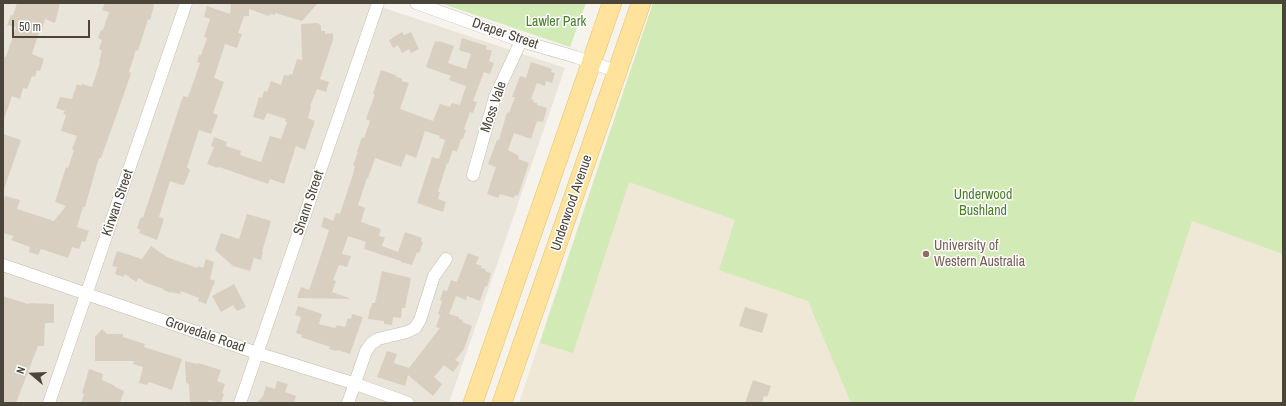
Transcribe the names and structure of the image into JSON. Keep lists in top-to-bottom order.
{
  "streets": {
    "main road": ["Underwood Avenue"],
    "street": [
      "Draper Street",
      "Moss Vale",
      "Kirwan Street",
      "Shann Street",
      "Grovedale Road"
    ]
  },
  "crossings": [
    ["Draper Street", "Moss Vale"],
    ["Draper Street", "Underwood Avenue"],
    ["Kirwan Street", "Grovedale Road"],
    ["Shann Street", "Grovedale Road"]
  ],
  "parks": ["Lawler Park", "Underwood Bushland"],
  "places": ["University of Western Australia"],
  "scale_bar": "50 m",
  "north": "left"
}
